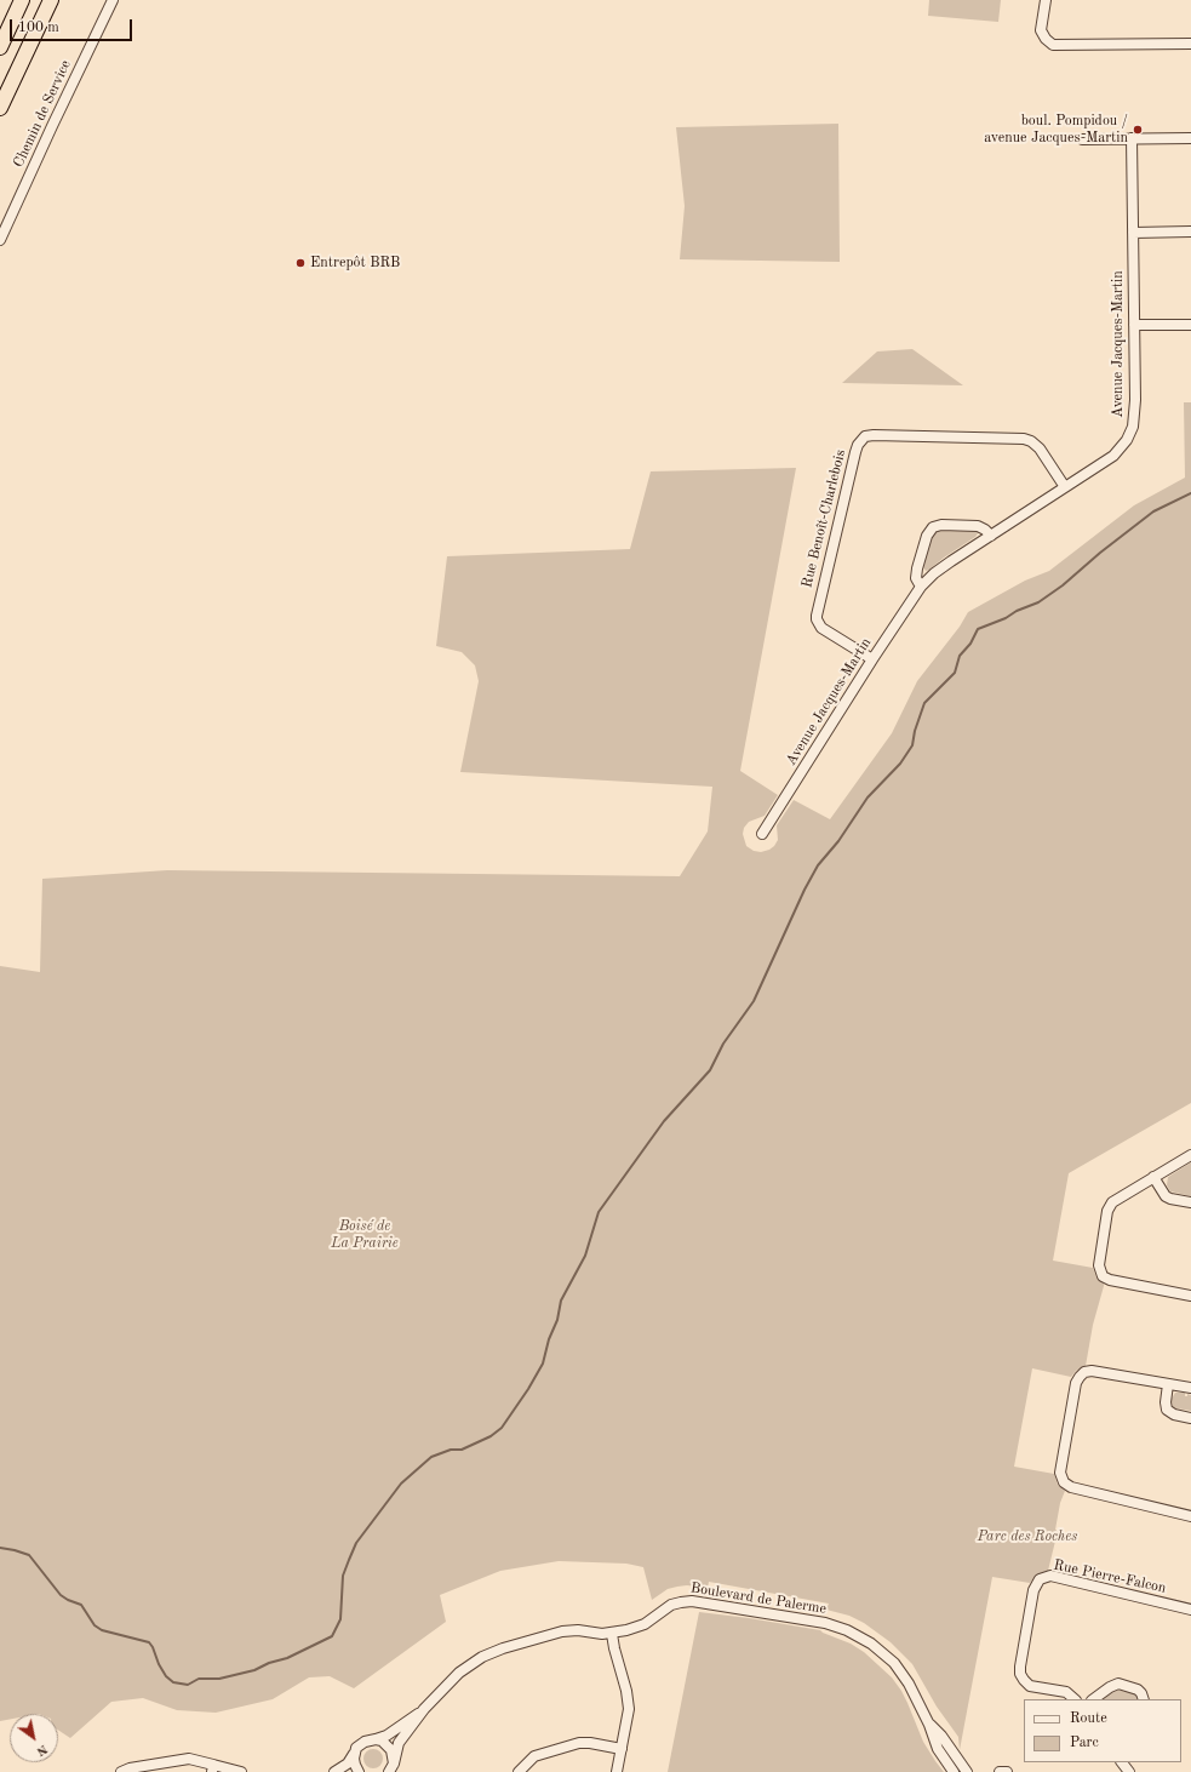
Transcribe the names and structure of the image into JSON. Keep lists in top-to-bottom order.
{
  "streets": {
    "street": [
      "Chemin de Service",
      "Avenue Jacques-Martin",
      "Rue Benoît-Charlebois",
      "Rue Pierre-Falcon",
      "Boulevard de Palerme"
    ]
  },
  "crossings": [
    ["Avenue Jacques-Martin", "Rue Benoît-Charlebois"]
  ],
  "parks": ["Boisé de La Prairie", "Parc des Roches"],
  "places": ["boul. Pompidou / avenue Jacques-Martin", "Entrepôt BRB"],
  "legend": ["Route", "Parc"],
  "scale_bar": "100 m",
  "north": "bottom right"
}
